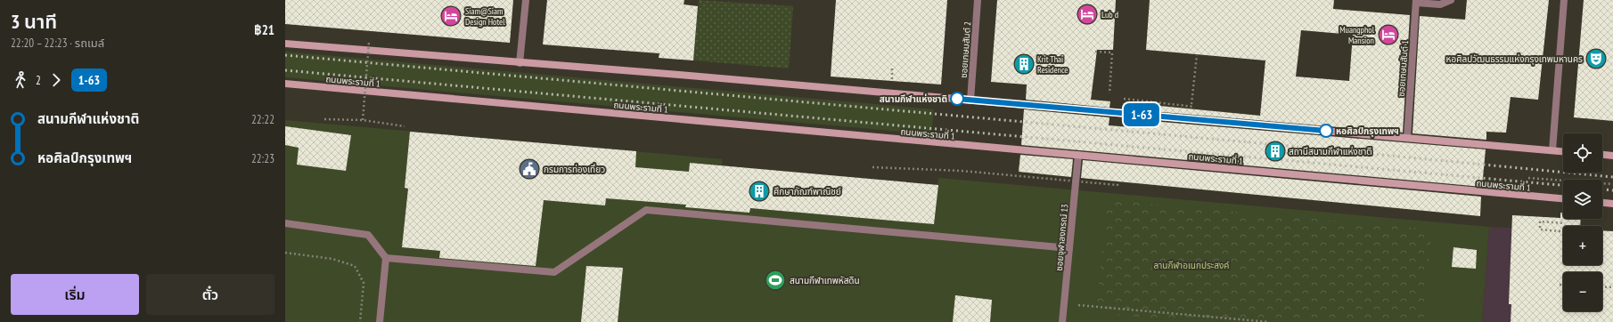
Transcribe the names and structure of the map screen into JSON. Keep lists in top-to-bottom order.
{
  "streets": {
    "main road": ["ถนนพระรามที่ 1"],
    "street": ["ซอยเกษมสันต์ 2", "ซอยเกษมสันต์ 1", "ซอยจุฬาลงกรณ์ 13"]
  },
  "crossings": [
    ["ถนนพระรามที่ 1", "ซอยจุฬาลงกรณ์ 13"]
  ],
  "parks": ["ลานกีฬาอเนกประสงค์"],
  "places": {
    "hotel": ["Lub d", "Siam@Siam Design Hotel", "Muangphol Mansion"],
    "theatre": ["หอศิลปวัฒนธรรมแห่งกรุงเทพมหานคร"],
    "building": ["Krit Thai Residence", "สถานีสนามกีฬาแห่งชาติ", "ศึกษาภัณฑ์พาณิชย์"],
    "other": ["สนามกีฬาแห่งชาติ", "หอศิลป์กรุงเทพฯ"],
    "public building": ["กรมการท่องเที่ยว"],
    "sports": ["สนามกีฬาเทพหัสดิน"]
  },
  "lines": ["bus line 1-63"],
  "page": {
    "heading": ["3 นาที", "22:20 – 22:23 · รถเมล์", "฿21"],
    "on_map": "1-63",
    "legs": ["2", "1-63"],
    "list": [
      {
        "name": "สนามกีฬาแห่งชาติ",
        "value": "22:22"
      },
      {
        "name": "หอศิลป์กรุงเทพฯ",
        "value": "22:23"
      }
    ],
    "map_buttons": ["+", "−"],
    "buttons": ["เริ่ม", "ตั๋ว"]
  }
}
